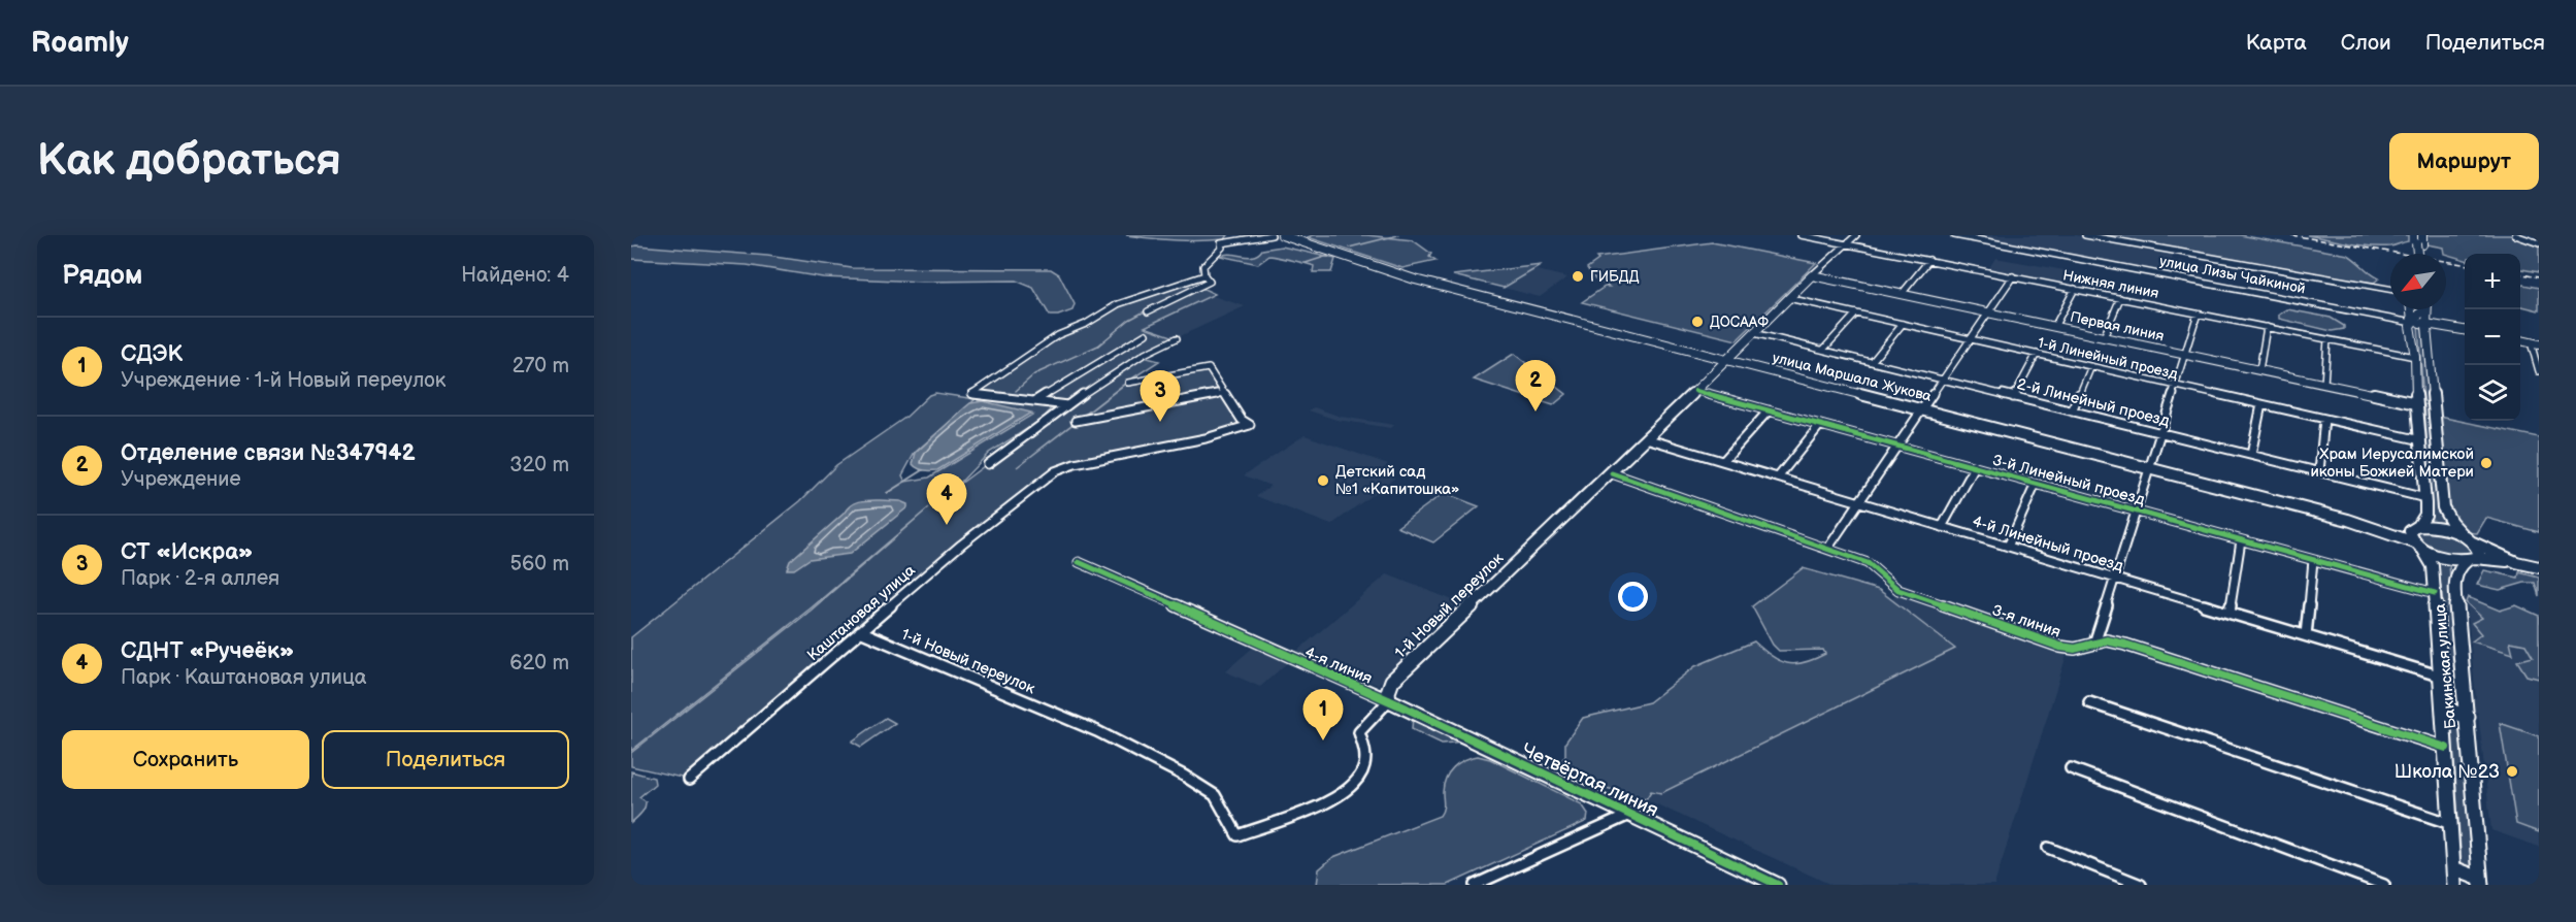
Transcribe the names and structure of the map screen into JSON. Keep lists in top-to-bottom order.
{
  "streets": {
    "main road": [
      "улица Лизы Чайкиной",
      "Первая линия",
      "улица Маршала Жукова",
      "1-й Новый переулок",
      "Бакинская улица",
      "Четвёртая линия"
    ],
    "street": [
      "Нижняя линия",
      "1-й Линейный проезд",
      "2-й Линейный проезд",
      "3-й Линейный проезд",
      "4-й Линейный проезд",
      "Каштановая улица",
      "3-я линия",
      "4-я линия"
    ]
  },
  "crossings": [
    ["Первая линия", "1-й Новый переулок"],
    ["1-й Линейный проезд", "1-й Новый переулок"],
    ["улица Маршала Жукова", "1-й Новый переулок"],
    ["улица Маршала Жукова", "Бакинская улица"],
    ["2-й Линейный проезд", "1-й Новый переулок"],
    ["3-й Линейный проезд", "1-й Новый переулок"],
    ["3-й Линейный проезд", "Бакинская улица"],
    ["4-й Линейный проезд", "1-й Новый переулок"],
    ["4-й Линейный проезд", "Бакинская улица"],
    ["1-й Новый переулок", "Каштановая улица"],
    ["1-й Новый переулок", "3-я линия"],
    ["1-й Новый переулок", "4-я линия"],
    ["1-й Новый переулок", "Четвёртая линия"],
    ["3-я линия", "Бакинская улица"],
    ["4-я линия", "Четвёртая линия"]
  ],
  "places": [
    "ГИБДД",
    "ДОСААФ",
    "Храм Иерусалимской иконы Божией Матери",
    "Детский сад №1 «Капитошка»",
    "Школа №23"
  ],
  "north": "bottom left",
  "page": {
    "header": "Roamly",
    "nav": ["Карта", "Слои", "Поделиться"],
    "buttons": [
      "Маршрут",
      ["Сохранить", "Поделиться"]
    ],
    "title": "Как добраться",
    "heading": ["Рядом", "Найдено: 4"],
    "map_buttons": ["+", "−"],
    "list": [
      {
        "mark": "1",
        "name": "СДЭК",
        "note": "Учреждение · 1-й Новый переулок",
        "value": "270 m"
      },
      {
        "mark": "2",
        "name": "Отделение связи №347942",
        "note": "Учреждение",
        "value": "320 m"
      },
      {
        "mark": "3",
        "name": "СТ «Искра»",
        "note": "Парк · 2-я аллея",
        "value": "560 m"
      },
      {
        "mark": "4",
        "name": "СДНТ «Ручеёк»",
        "note": "Парк · Каштановая улица",
        "value": "620 m"
      }
    ],
    "pins": [
      "2",
      "3",
      "4",
      "1"
    ]
  }
}
